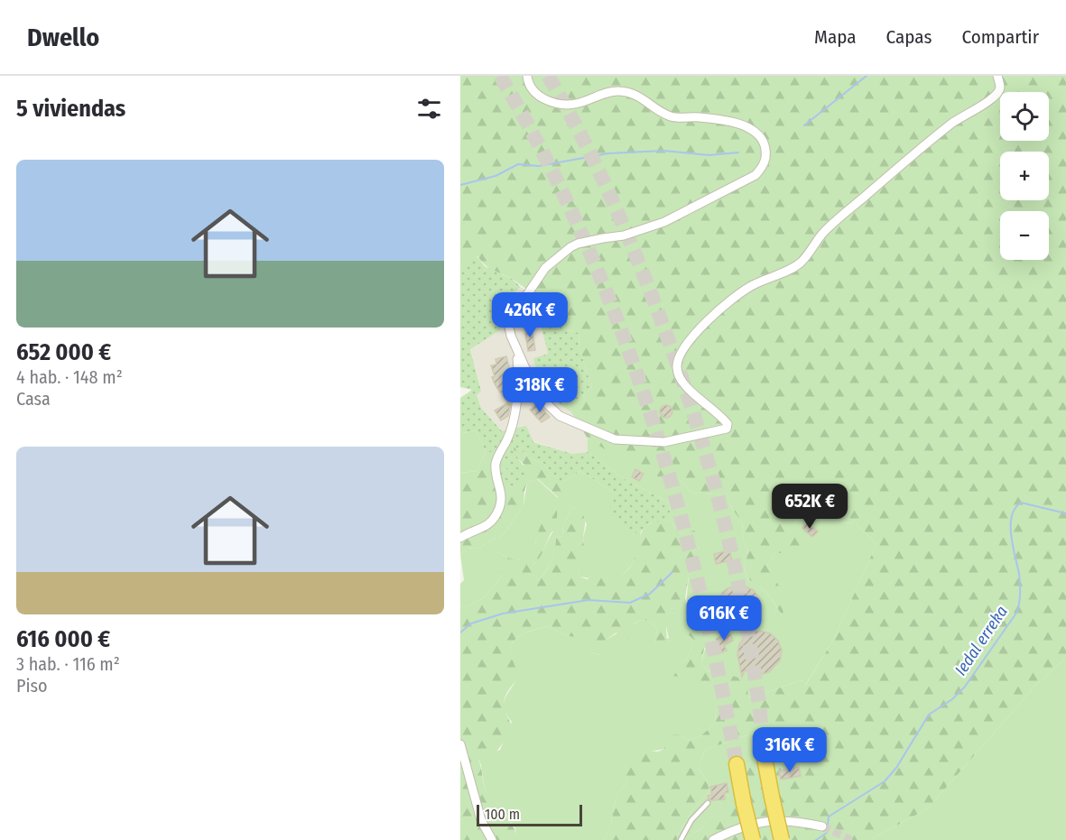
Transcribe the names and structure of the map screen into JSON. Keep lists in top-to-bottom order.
{
  "water": ["Iedal erreka"],
  "scale_bar": "100 m",
  "page": {
    "header": "Dwello",
    "nav": ["Mapa", "Capas", "Compartir"],
    "heading": "5 viviendas",
    "map_buttons": ["+", "−"],
    "list": [
      {
        "name": "652 000 €",
        "note": "4 hab. · 148 m² · Casa"
      },
      {
        "name": "616 000 €",
        "note": "3 hab. · 116 m² · Piso"
      }
    ],
    "price": [
      "426K €",
      "318K €",
      "652K €",
      "616K €",
      "316K €"
    ],
    "scale": "100 m"
  }
}
